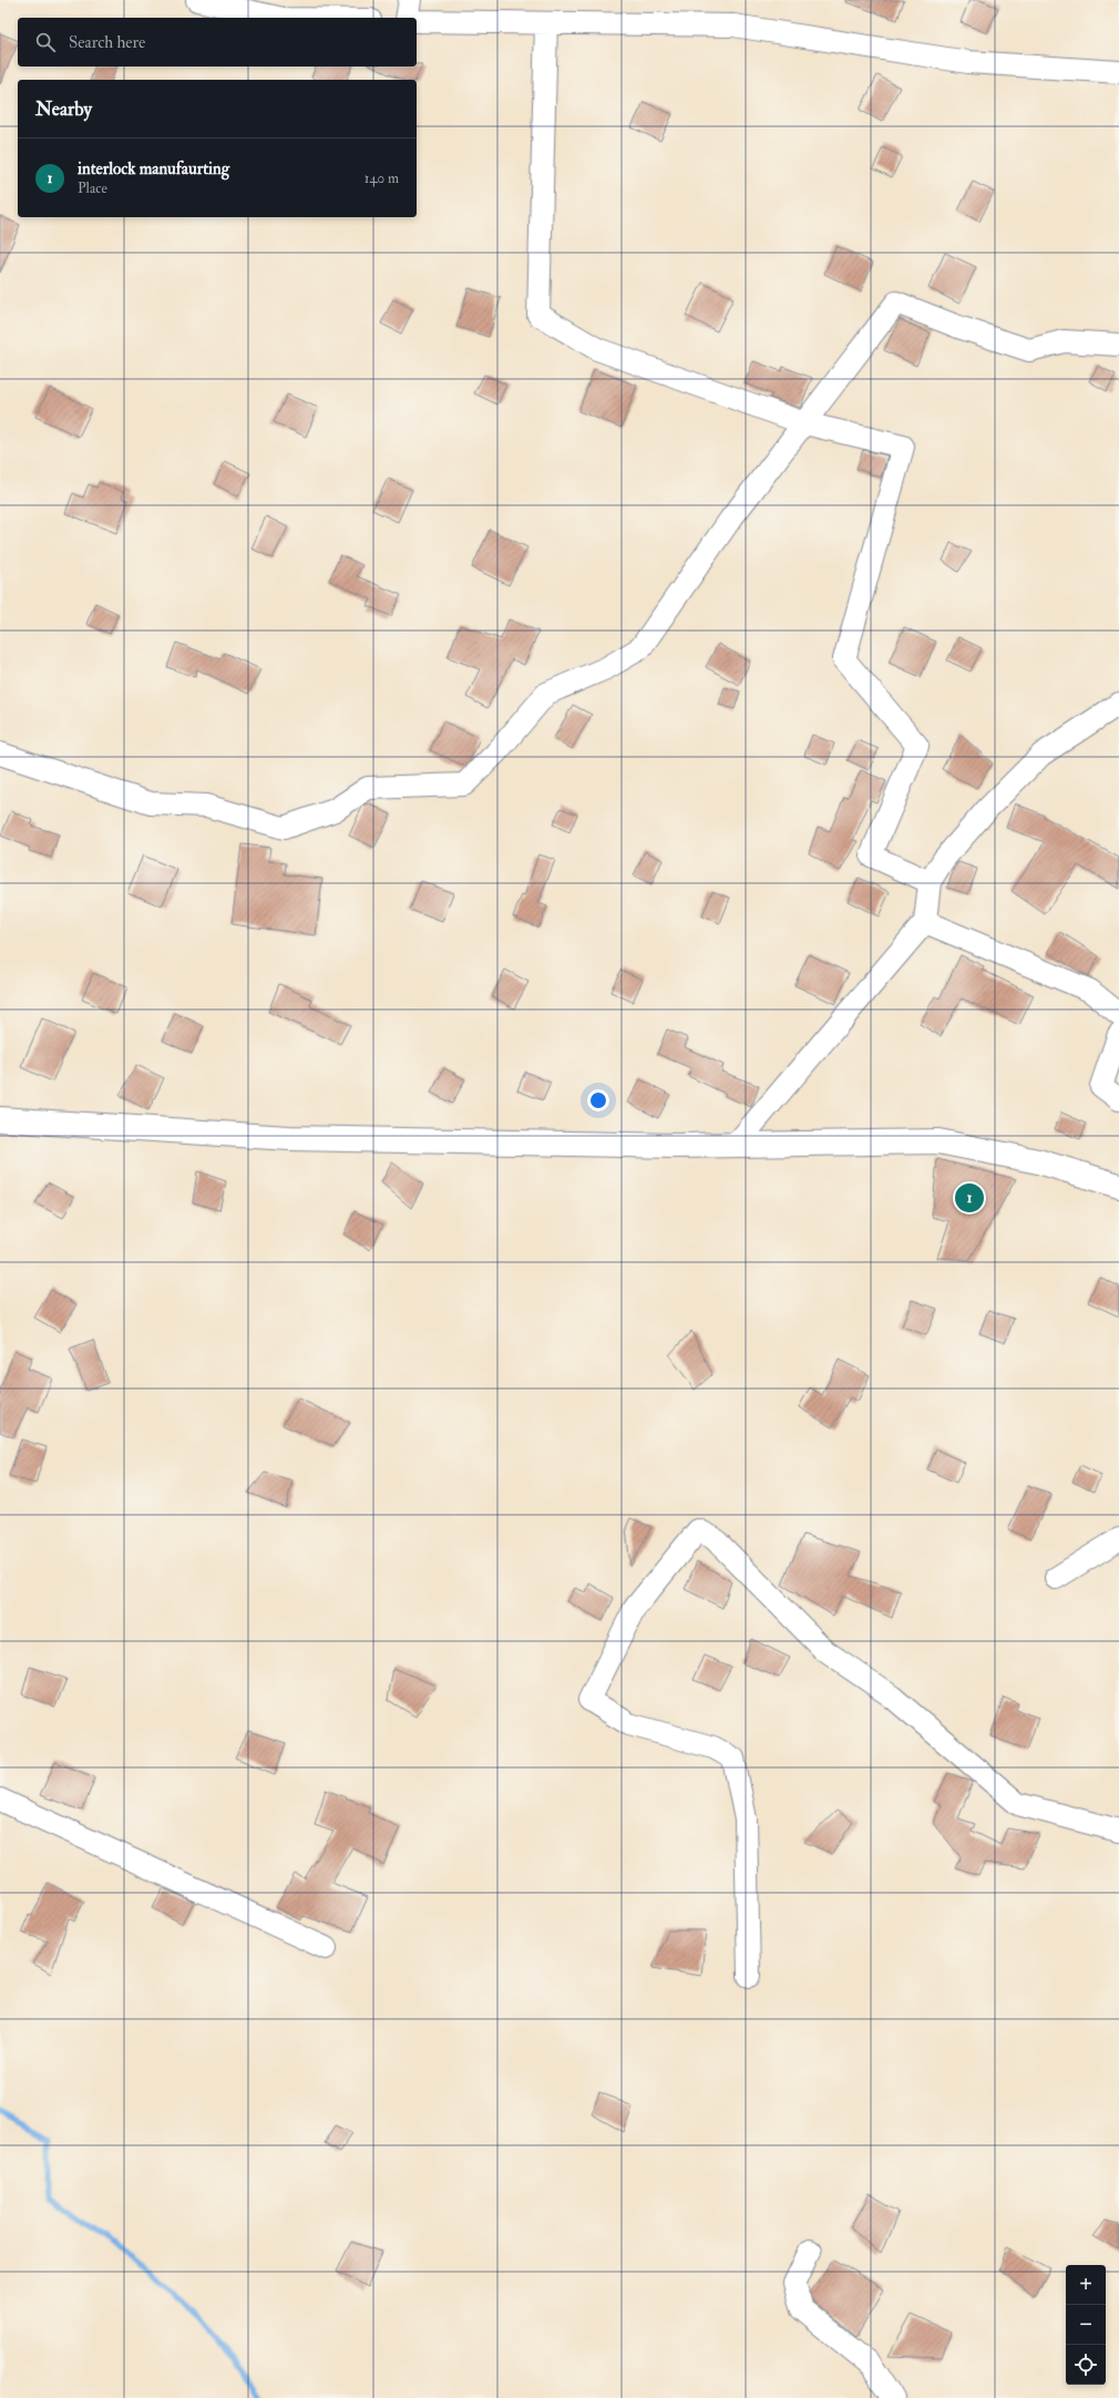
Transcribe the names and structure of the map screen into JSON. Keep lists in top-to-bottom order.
{
  "page": {
    "search": "Search here",
    "heading": "Nearby",
    "list": [
      {
        "mark": "1",
        "name": "interlock manufaurting",
        "note": "Place",
        "value": "140 m"
      }
    ],
    "pins": "1",
    "map_buttons": ["+", "−"]
  }
}
